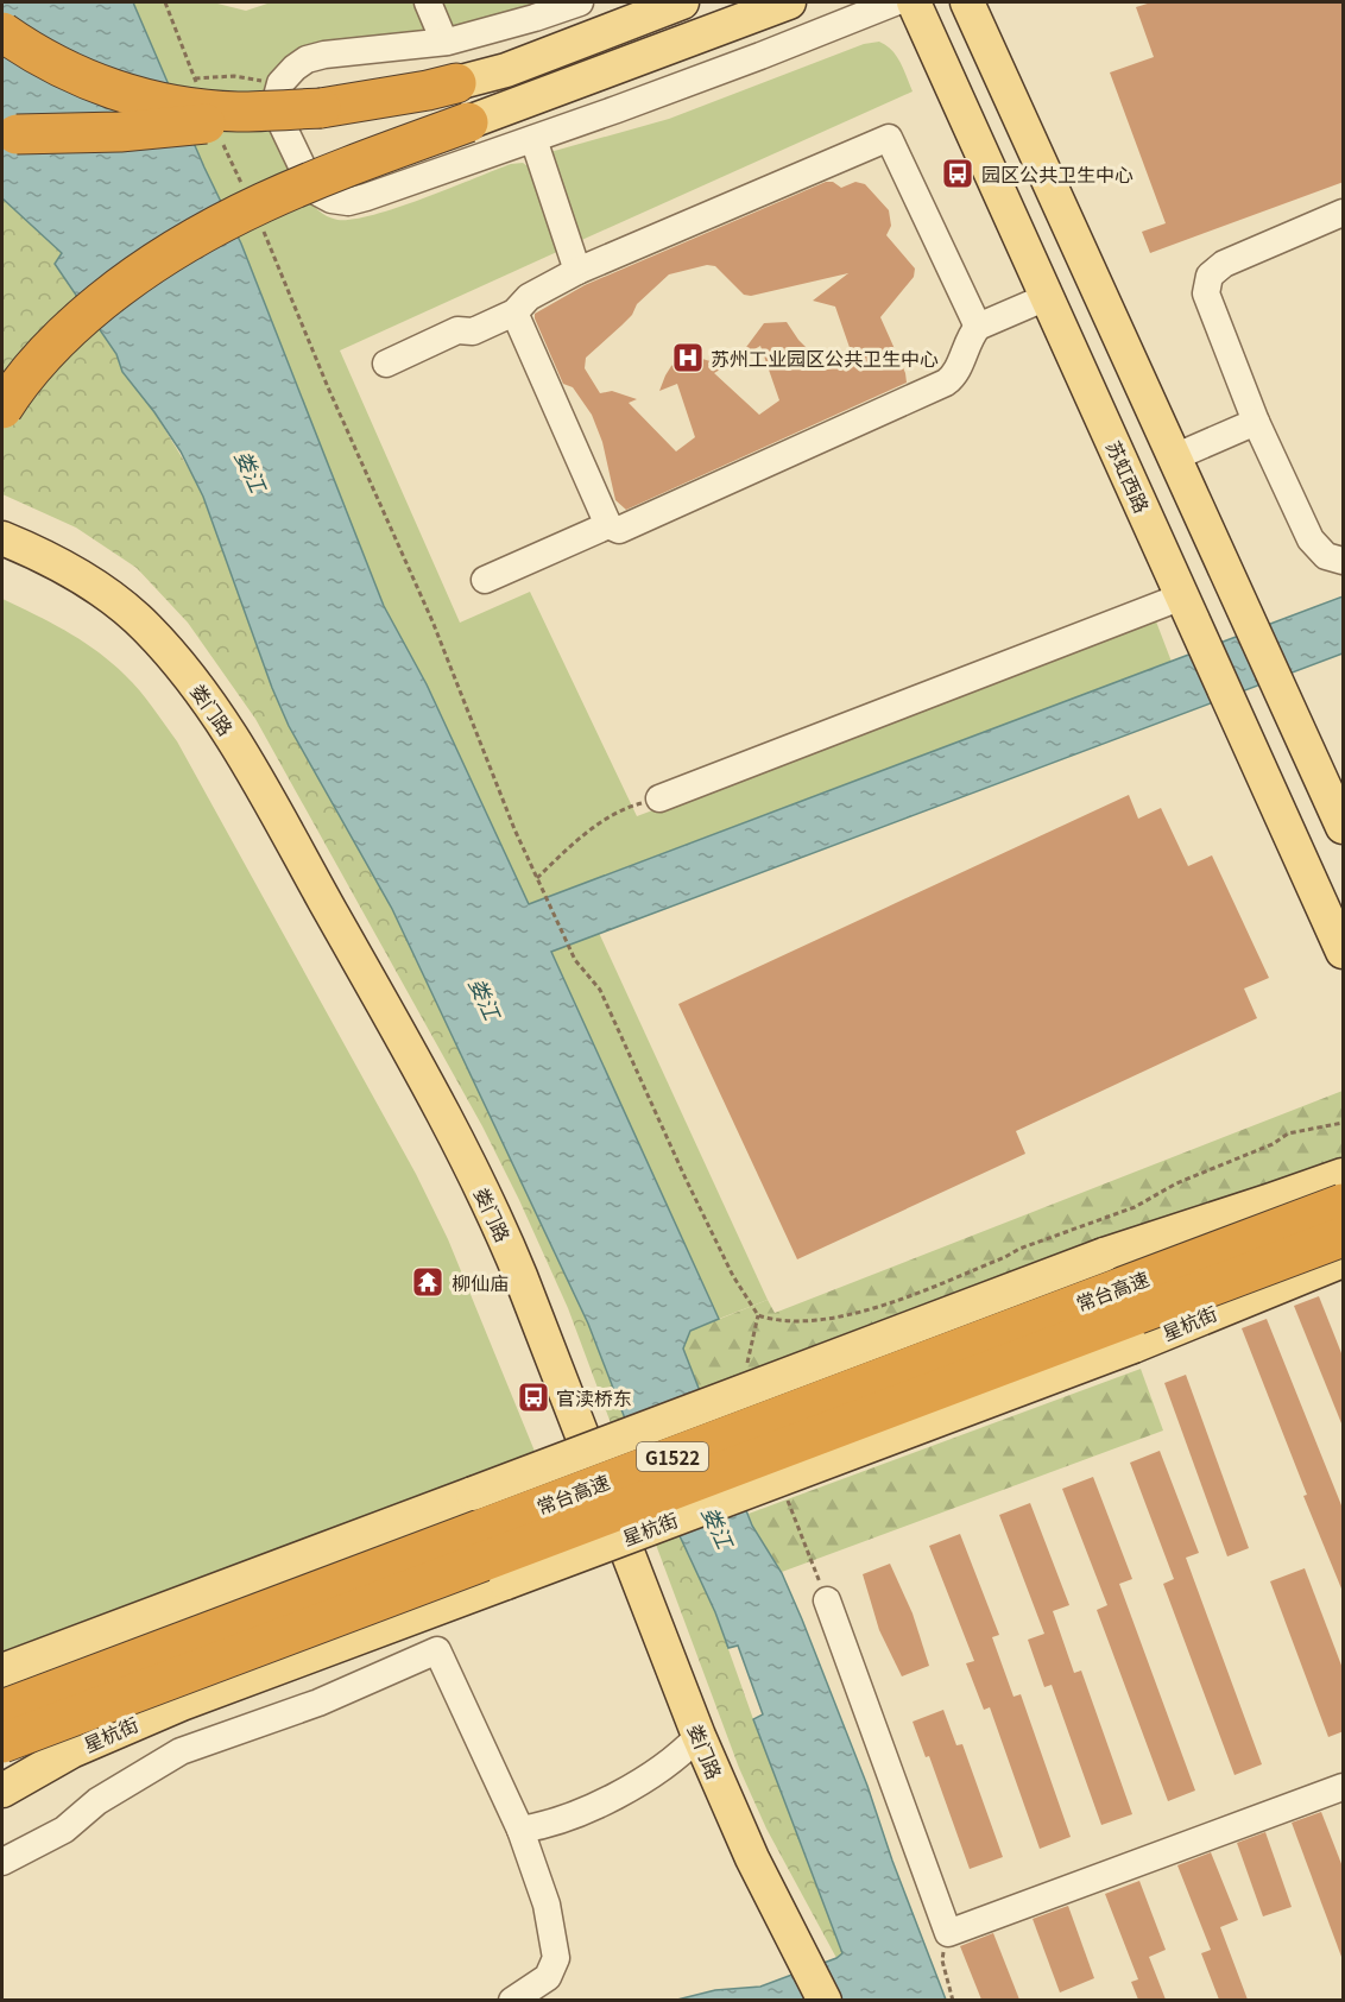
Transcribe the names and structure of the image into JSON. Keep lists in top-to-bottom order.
{
  "streets": {
    "highway": ["常台高速", "G1522"],
    "main road": ["苏虹西路", "娄门路", "星杭街"]
  },
  "water": ["娄江"],
  "places": {
    "bus stop": ["园区公共卫生中心", "官渎桥东"],
    "hospital": ["苏州工业园区公共卫生中心"],
    "temple": ["柳仙庙"]
  }
}
